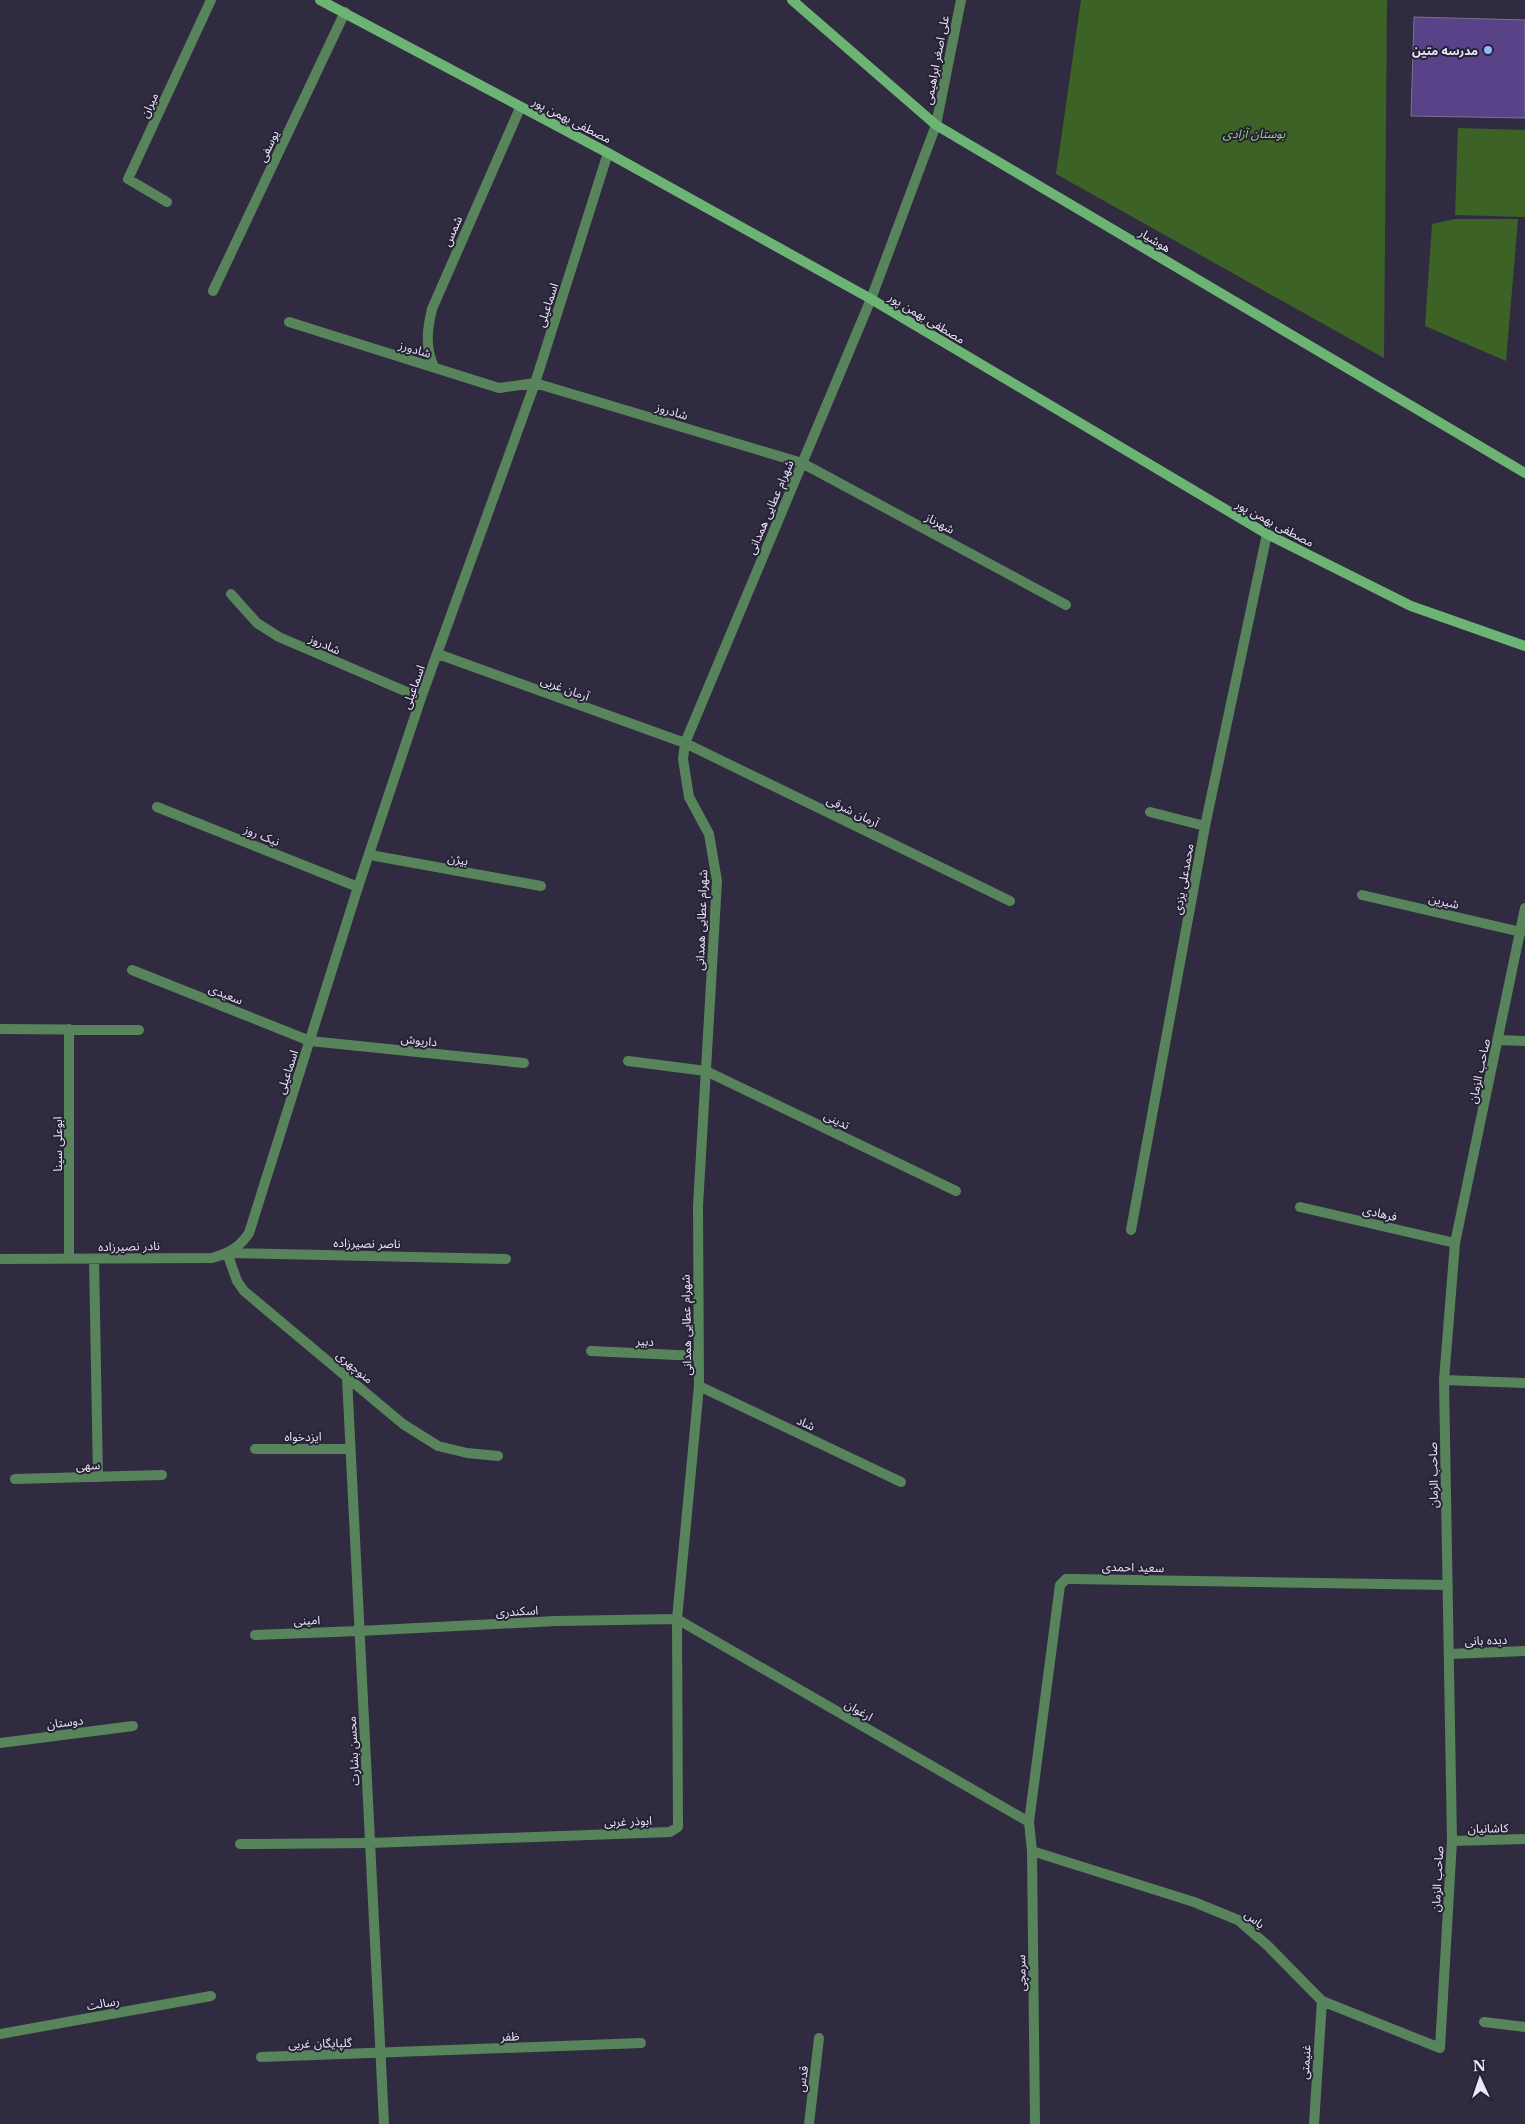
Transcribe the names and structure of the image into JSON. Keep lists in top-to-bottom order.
{
  "streets": {
    "main road": ["مصطفی بهمن پور", "هوشیار"],
    "street": [
      "علی اصغر ابراهیمی",
      "میران",
      "یوسفی",
      "شمس",
      "اسماعیلی",
      "شادورز",
      "شادروز",
      "شهرام عطایی همدانی",
      "شهرناز",
      "آرمان غربی",
      "آرمان شرقی",
      "نیک روز",
      "بیژن",
      "محمدعلی یزدی",
      "شیرین",
      "سعیدی",
      "داریوش",
      "صاحب الزمان",
      "تدینی",
      "ابوعلی سینا",
      "فرهادی",
      "ناصر نصیرزاده",
      "نادر نصیرزاده",
      "دبیر",
      "منوچهری",
      "شاد",
      "ایزدخواه",
      "سهی",
      "سعید احمدی",
      "اسکندری",
      "امینی",
      "دیده بانی",
      "ارغوان",
      "دوستان",
      "محسن بشارت",
      "ابوذر غربی",
      "کاشانیان",
      "یاس",
      "سرمچی",
      "رسالت",
      "ظفر",
      "گلپایگان غربی",
      "غنیمتی",
      "قدس"
    ]
  },
  "crossings": [
    ["علی اصغر ابراهیمی", "هوشیار"],
    ["علی اصغر ابراهیمی", "شهرام عطایی همدانی"],
    ["مصطفی بهمن پور", "یوسفی"],
    ["مصطفی بهمن پور", "شمس"],
    ["مصطفی بهمن پور", "اسماعیلی"],
    ["مصطفی بهمن پور", "شهرام عطایی همدانی"],
    ["مصطفی بهمن پور", "محمدعلی یزدی"],
    ["شمس", "شادورز"],
    ["هوشیار", "شهرام عطایی همدانی"],
    ["اسماعیلی", "شادورز"],
    ["اسماعیلی", "شادروز"],
    ["اسماعیلی", "آرمان غربی"],
    ["اسماعیلی", "نیک روز"],
    ["اسماعیلی", "بیژن"],
    ["اسماعیلی", "سعیدی"],
    ["اسماعیلی", "داریوش"],
    ["اسماعیلی", "نادر نصیرزاده"],
    ["شادورز", "شادروز"],
    ["شادروز", "شهرام عطایی همدانی"],
    ["شادروز", "شهرناز"],
    ["شهرام عطایی همدانی", "شهرناز"],
    ["شهرام عطایی همدانی", "آرمان غربی"],
    ["شهرام عطایی همدانی", "آرمان شرقی"],
    ["شهرام عطایی همدانی", "تدینی"],
    ["شهرام عطایی همدانی", "دبیر"],
    ["شهرام عطایی همدانی", "شاد"],
    ["شهرام عطایی همدانی", "اسکندری"],
    ["شهرام عطایی همدانی", "ارغوان"],
    ["شهرام عطایی همدانی", "ابوذر غربی"],
    ["آرمان غربی", "آرمان شرقی"],
    ["شیرین", "صاحب الزمان"],
    ["سعیدی", "داریوش"],
    ["صاحب الزمان", "فرهادی"],
    ["صاحب الزمان", "سعید احمدی"],
    ["صاحب الزمان", "دیده بانی"],
    ["صاحب الزمان", "کاشانیان"],
    ["صاحب الزمان", "یاس"],
    ["ابوعلی سینا", "نادر نصیرزاده"],
    ["ناصر نصیرزاده", "نادر نصیرزاده"],
    ["ناصر نصیرزاده", "منوچهری"],
    ["نادر نصیرزاده", "منوچهری"],
    ["منوچهری", "محسن بشارت"],
    ["ایزدخواه", "محسن بشارت"],
    ["سعید احمدی", "ارغوان"],
    ["سعید احمدی", "سرمچی"],
    ["اسکندری", "امینی"],
    ["اسکندری", "ارغوان"],
    ["اسکندری", "محسن بشارت"],
    ["اسکندری", "ابوذر غربی"],
    ["امینی", "محسن بشارت"],
    ["ارغوان", "ابوذر غربی"],
    ["ارغوان", "سرمچی"],
    ["محسن بشارت", "ابوذر غربی"],
    ["محسن بشارت", "ظفر"],
    ["محسن بشارت", "گلپایگان غربی"],
    ["یاس", "سرمچی"],
    ["یاس", "غنیمتی"],
    ["ظفر", "گلپایگان غربی"]
  ],
  "parks": ["بوستان آزادی"],
  "places": ["مدرسه متین"],
  "north": "top"
}
